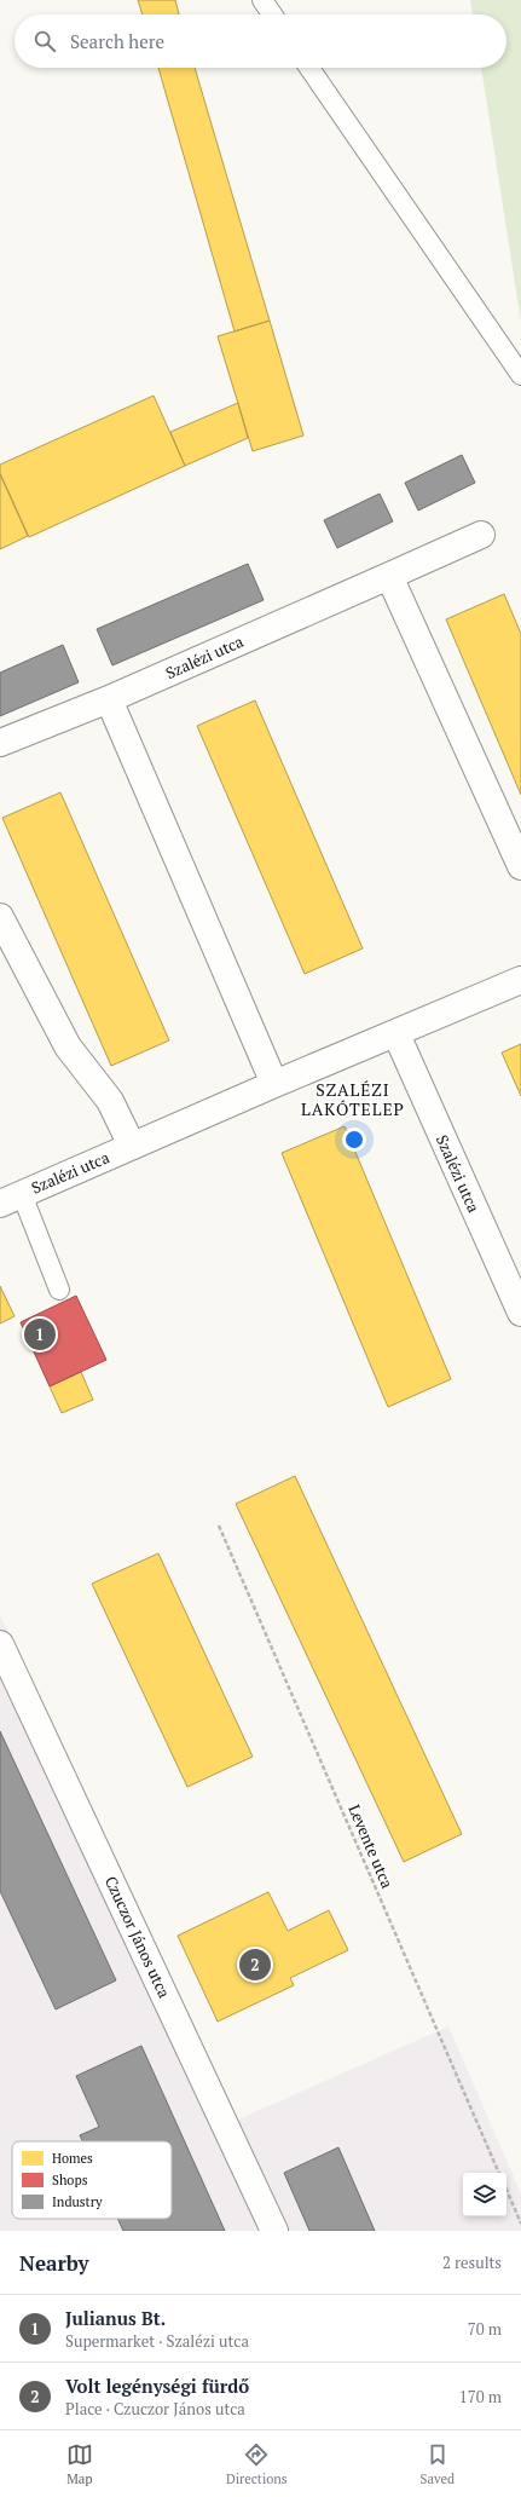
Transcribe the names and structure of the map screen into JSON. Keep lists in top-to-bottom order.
{
  "streets": {
    "street": ["Szalézi utca", "Czuczor János utca"],
    "path": ["Levente utca"]
  },
  "districts": ["SZALÉZI LAKÓTELEP"],
  "legend": ["Homes", "Shops", "Industry"],
  "page": {
    "search": "Search here",
    "pins": ["1", "2"],
    "heading": ["Nearby", "2 results"],
    "list": [
      {
        "mark": "1",
        "name": "Julianus Bt.",
        "note": "Supermarket · Szalézi utca",
        "value": "70 m"
      },
      {
        "mark": "2",
        "name": "Volt legénységi fürdő",
        "note": "Place · Czuczor János utca",
        "value": "170 m"
      }
    ],
    "nav": ["Map", "Directions", "Saved"]
  }
}
